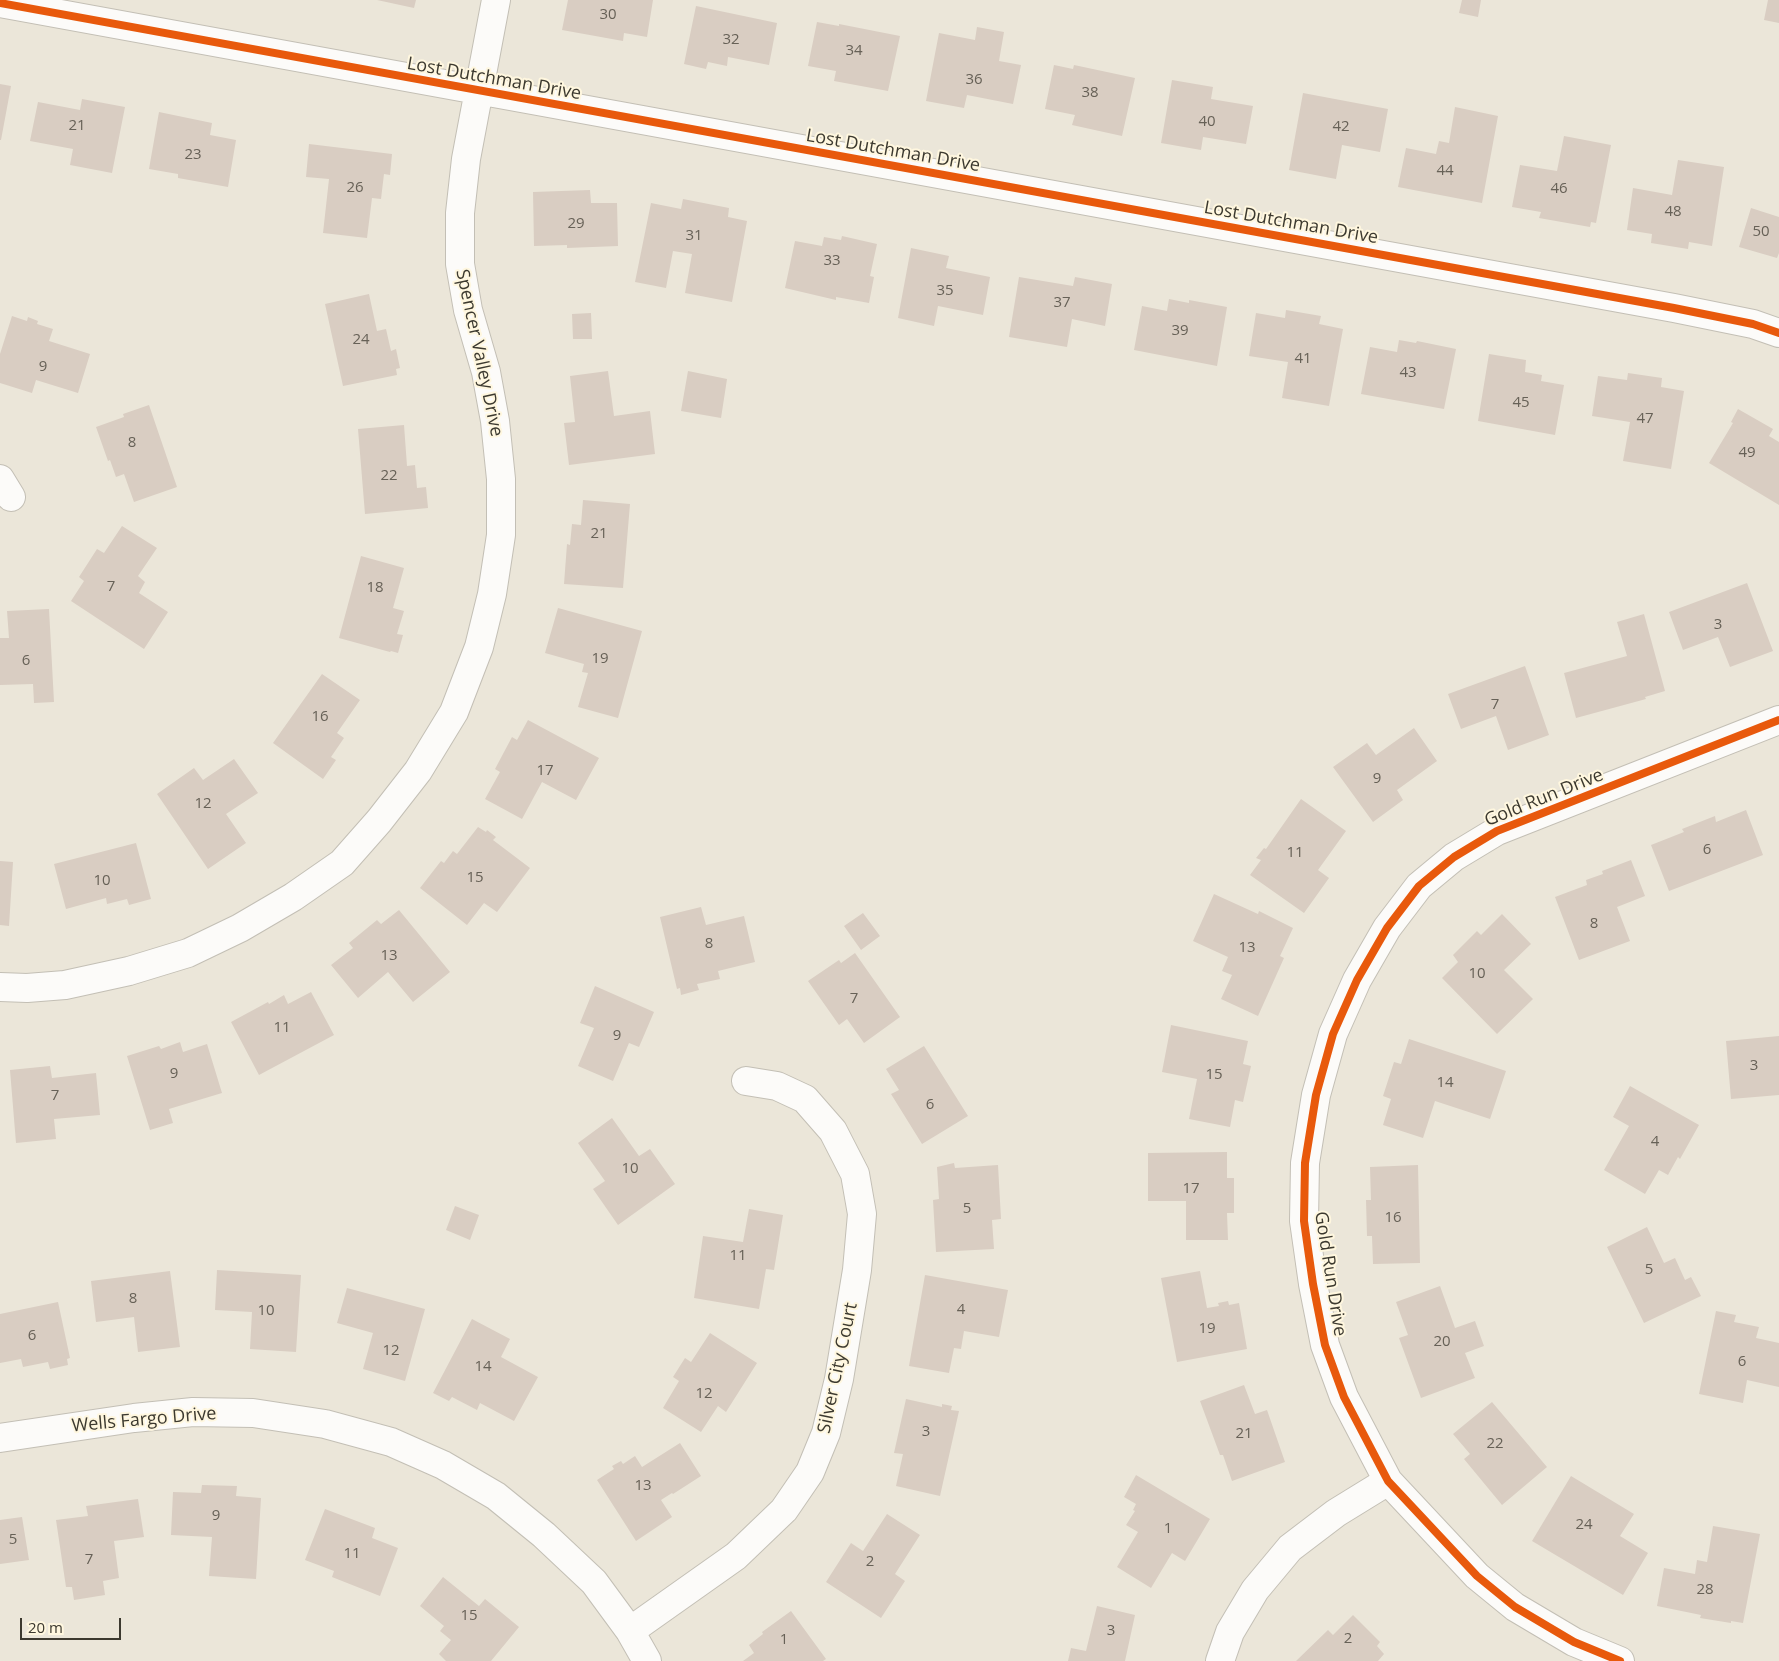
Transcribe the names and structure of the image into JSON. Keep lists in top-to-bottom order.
{
  "streets": {
    "street": [
      "Lost Dutchman Drive",
      "Spencer Valley Drive",
      "Gold Run Drive",
      "Silver City Court",
      "Wells Fargo Drive"
    ]
  },
  "crossings": [
    ["Lost Dutchman Drive", "Spencer Valley Drive"],
    ["Silver City Court", "Wells Fargo Drive"]
  ],
  "house_numbers": [
    "30",
    "32",
    "34",
    "36",
    "38",
    "40",
    "21",
    "42",
    "23",
    "44",
    "26",
    "46",
    "48",
    "29",
    "50",
    "31",
    "33",
    "35",
    "37",
    "39",
    "24",
    "41",
    "9",
    "43",
    "45",
    "47",
    "8",
    "49",
    "22",
    "21",
    "7",
    "18",
    "3",
    "19",
    "6",
    "7",
    "16",
    "17",
    "9",
    "12",
    "6",
    "11",
    "15",
    "10",
    "8",
    "8",
    "13",
    "13",
    "10",
    "7",
    "11",
    "9",
    "3",
    "9",
    "15",
    "14",
    "7",
    "6",
    "4",
    "10",
    "17",
    "5",
    "16",
    "11",
    "5",
    "8",
    "4",
    "10",
    "19",
    "6",
    "20",
    "12",
    "6",
    "14",
    "12",
    "3",
    "21",
    "22",
    "13",
    "9",
    "24",
    "1",
    "5",
    "11",
    "7",
    "2",
    "28",
    "15",
    "3",
    "2",
    "1"
  ],
  "scale_bar": "20 m"
}
